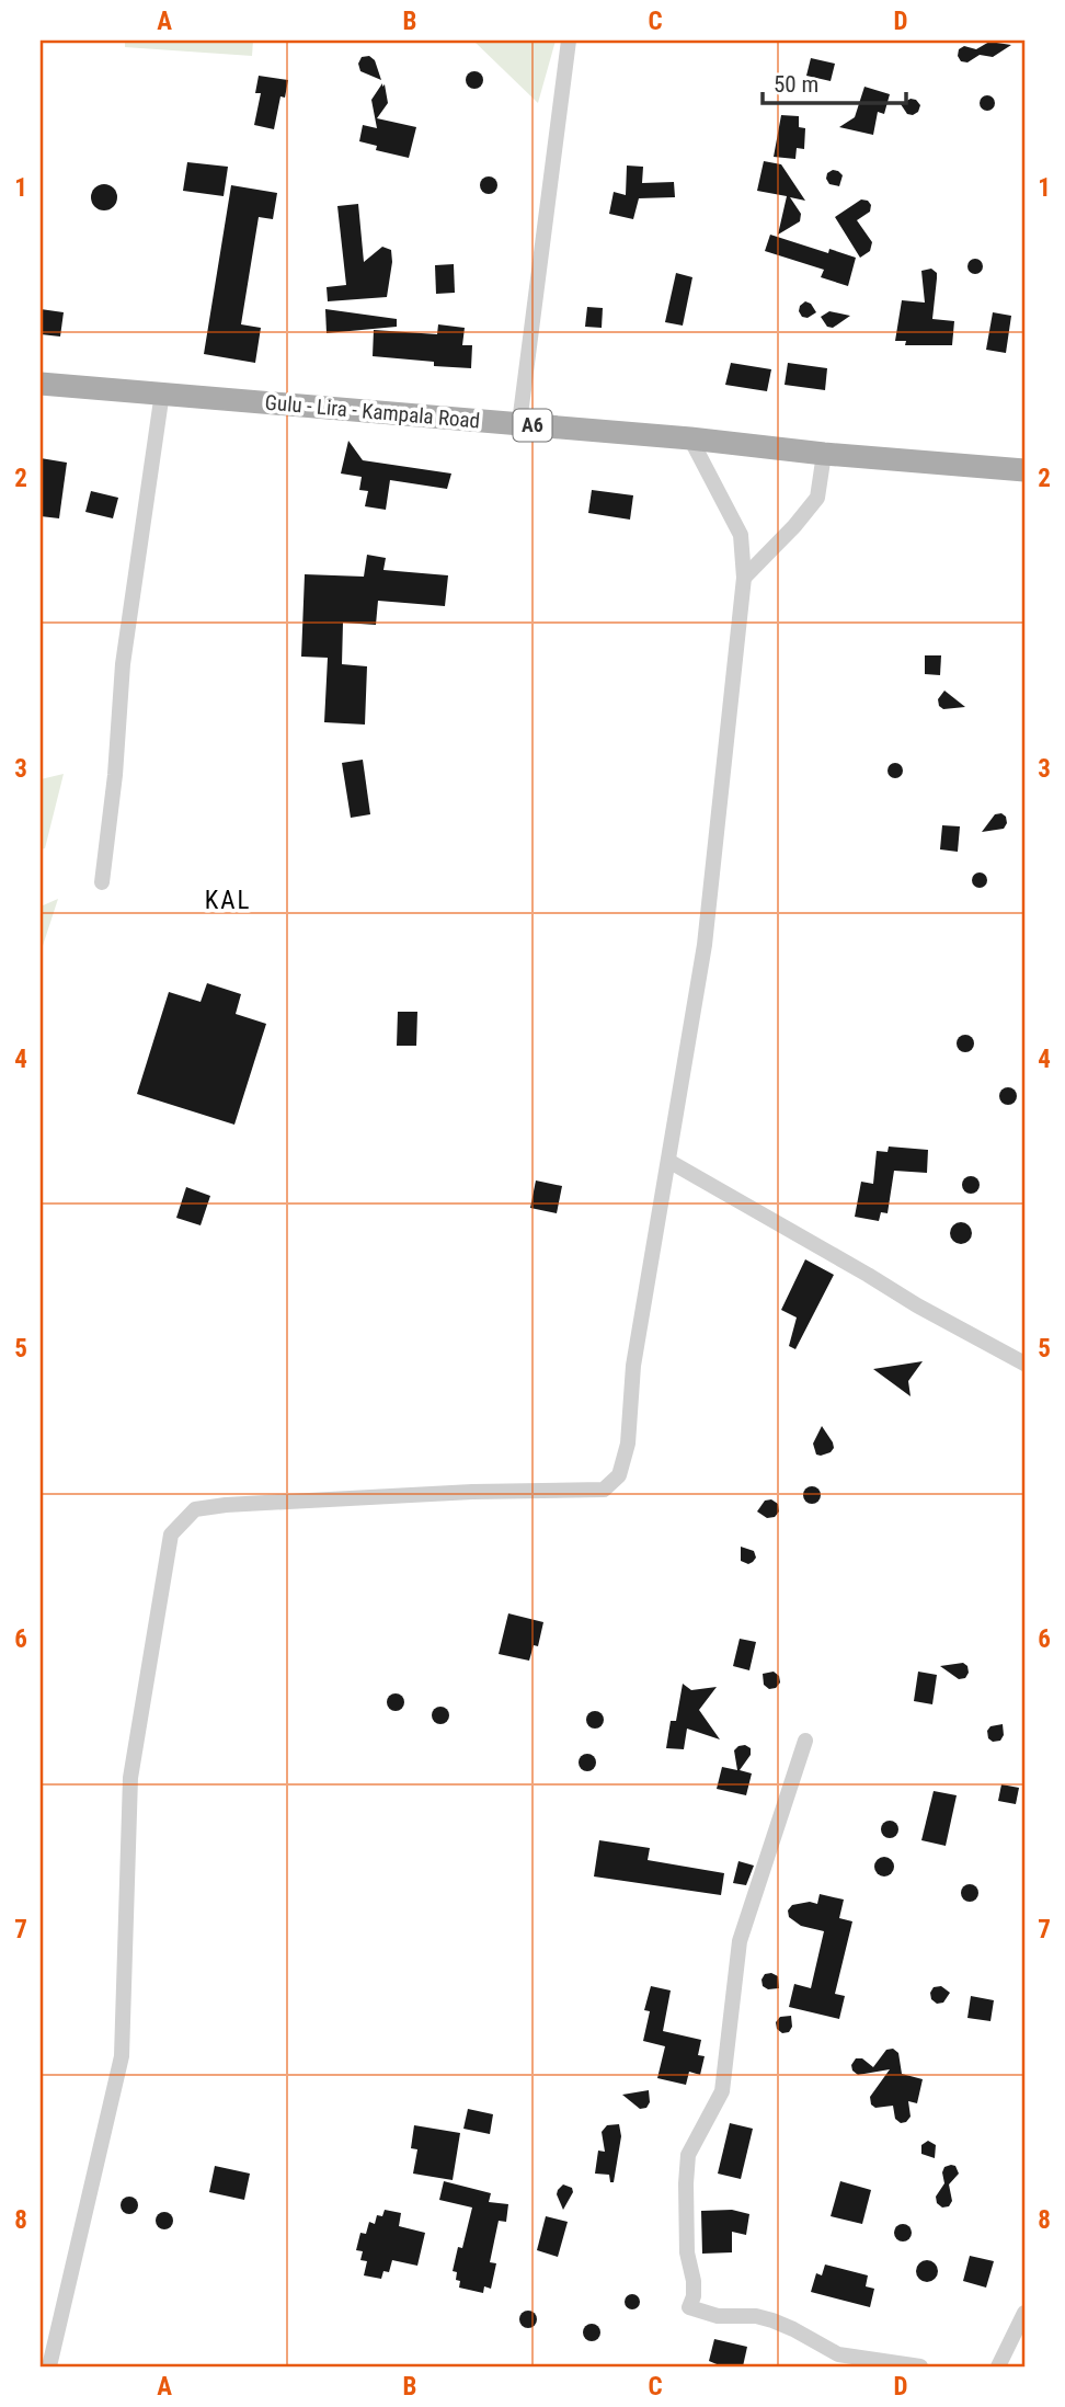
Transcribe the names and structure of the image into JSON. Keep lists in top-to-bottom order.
{
  "streets": {
    "main road": ["Gulu - Lira - Kampala Road", "A6"]
  },
  "districts": ["KAL"],
  "scale_bar": "50 m",
  "grid": {
    "columns": [
      "A",
      "B",
      "C",
      "D"
    ],
    "rows": [
      "1",
      "2",
      "3",
      "4",
      "5",
      "6",
      "7",
      "8"
    ]
  }
}
